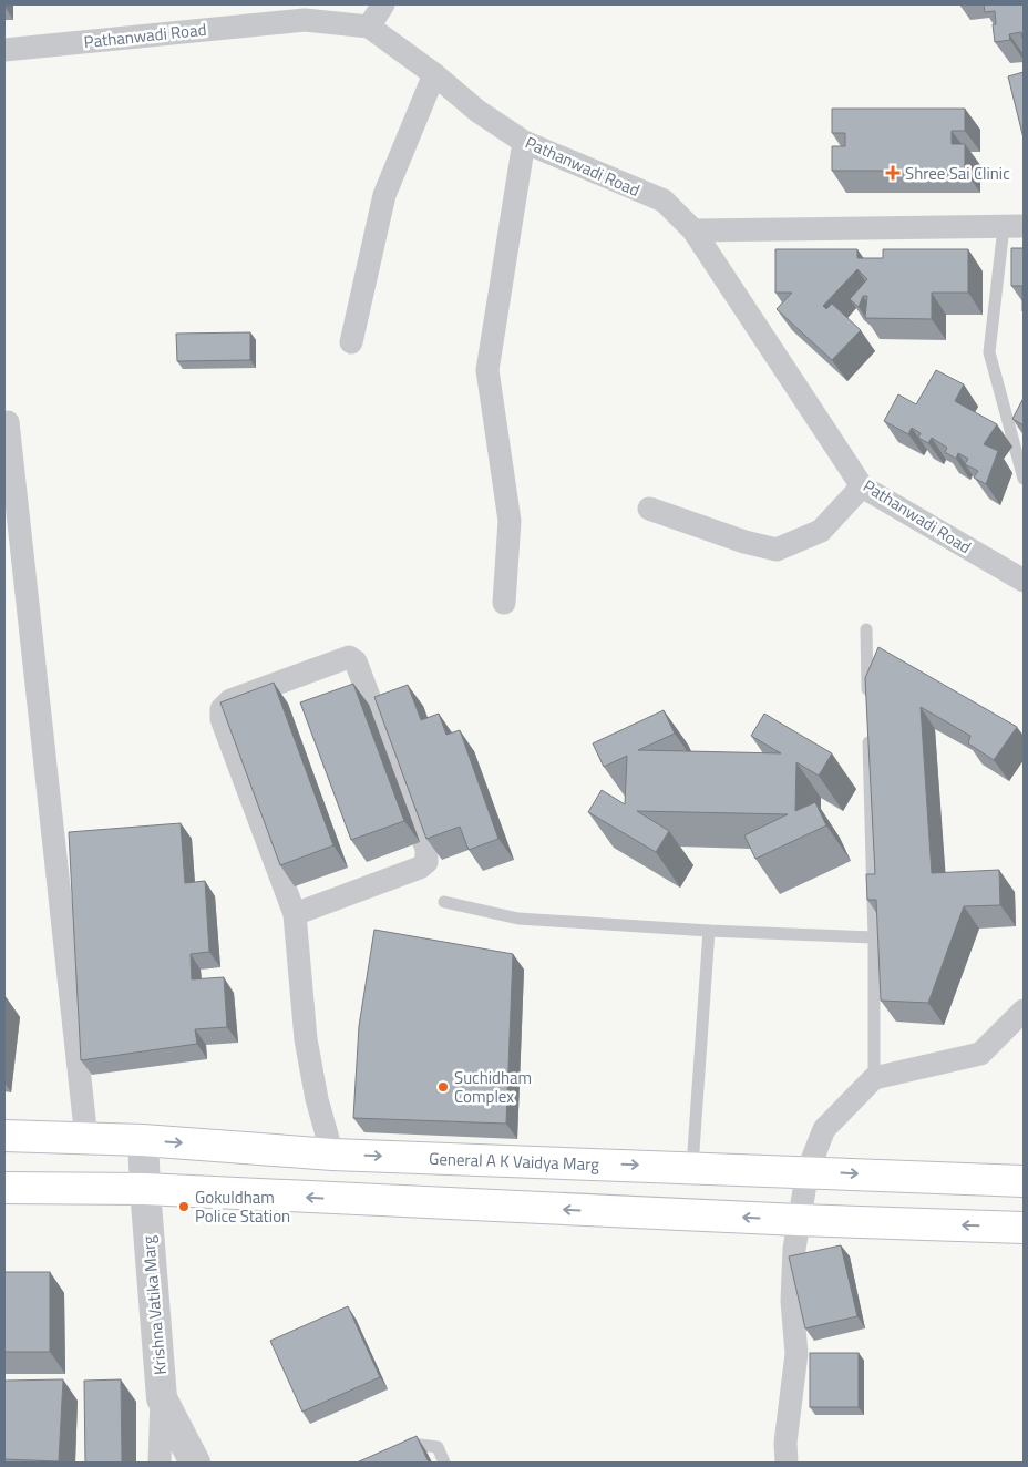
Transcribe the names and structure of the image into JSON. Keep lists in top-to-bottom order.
{
  "streets": {
    "main road": ["General A K Vaidya Marg"],
    "street": ["Pathanwadi Road", "Krishna Vatika Marg"]
  },
  "crossings": [
    ["General A K Vaidya Marg", "Krishna Vatika Marg"]
  ],
  "places": {
    "health": ["Shree Sai Clinic"],
    "other": ["Suchidham Complex", "Gokuldham Police Station"]
  }
}
